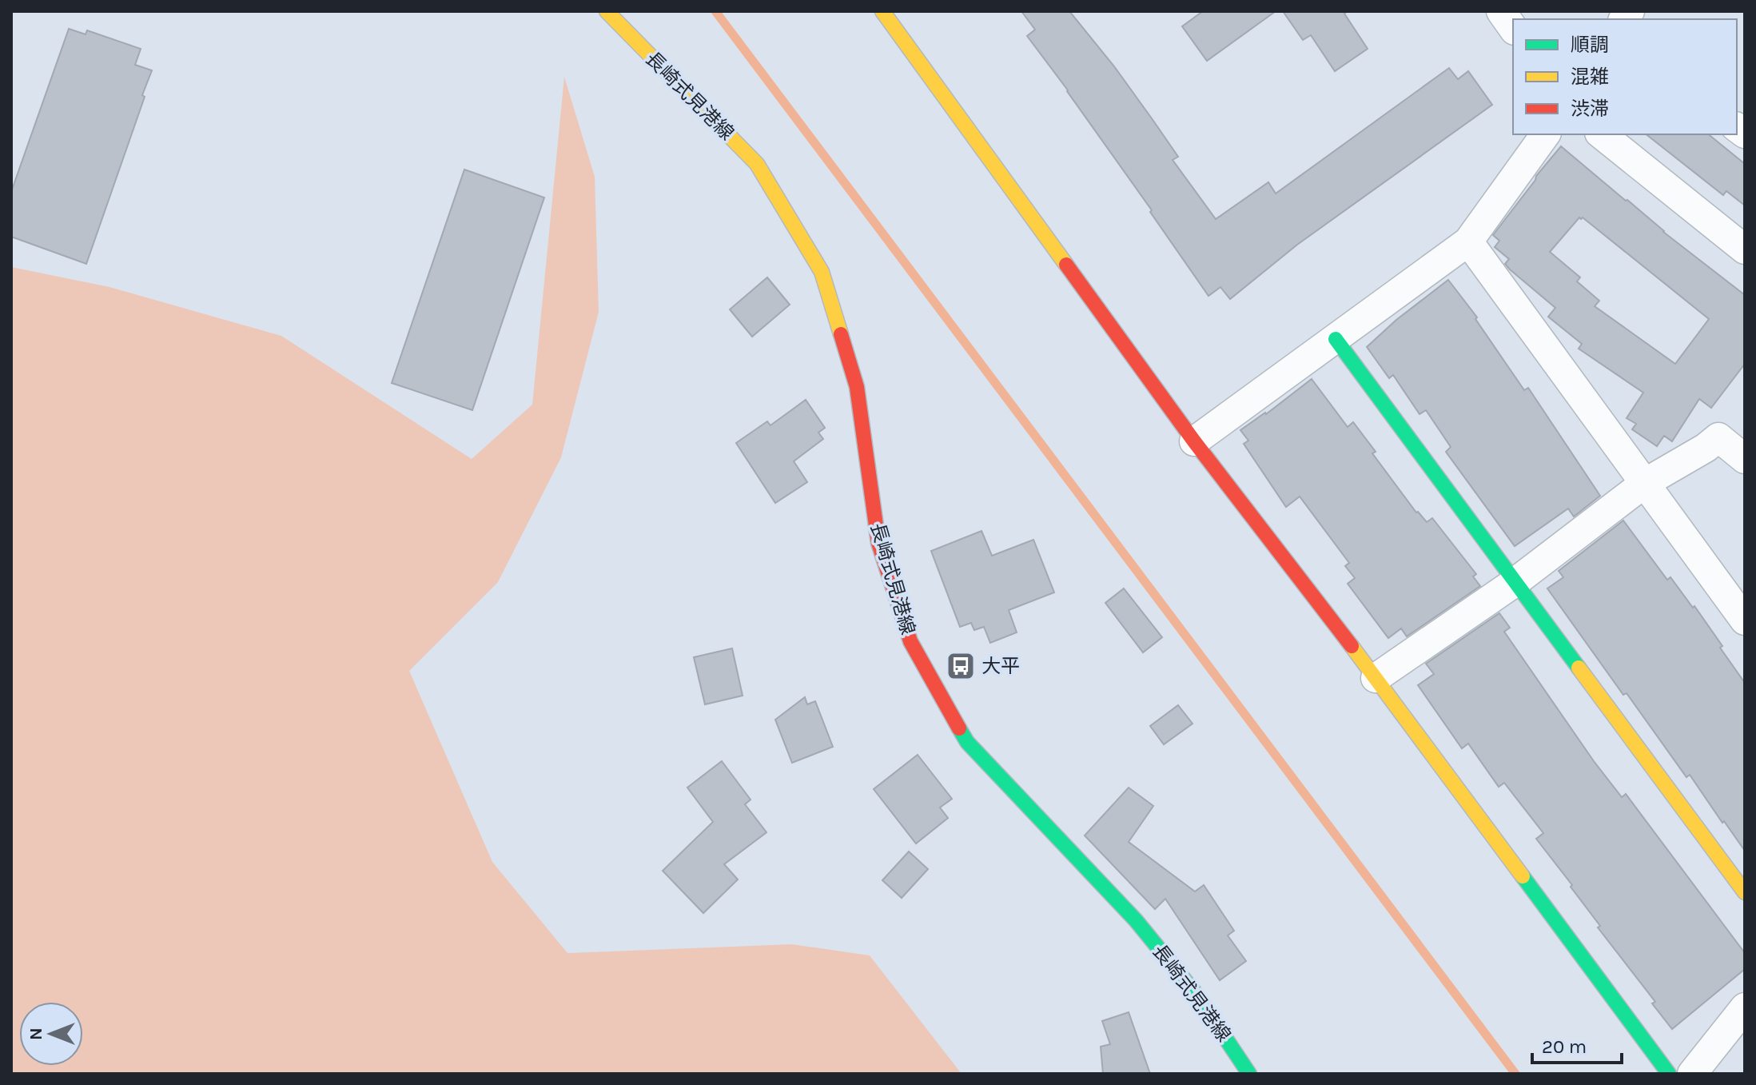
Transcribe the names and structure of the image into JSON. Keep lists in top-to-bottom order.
{
  "streets": {
    "street": ["長崎式見港線"]
  },
  "places": {
    "bus stop": ["大平"]
  },
  "legend": ["順調", "混雑", "渋滞"],
  "scale_bar": "20 m",
  "north": "left"
}
